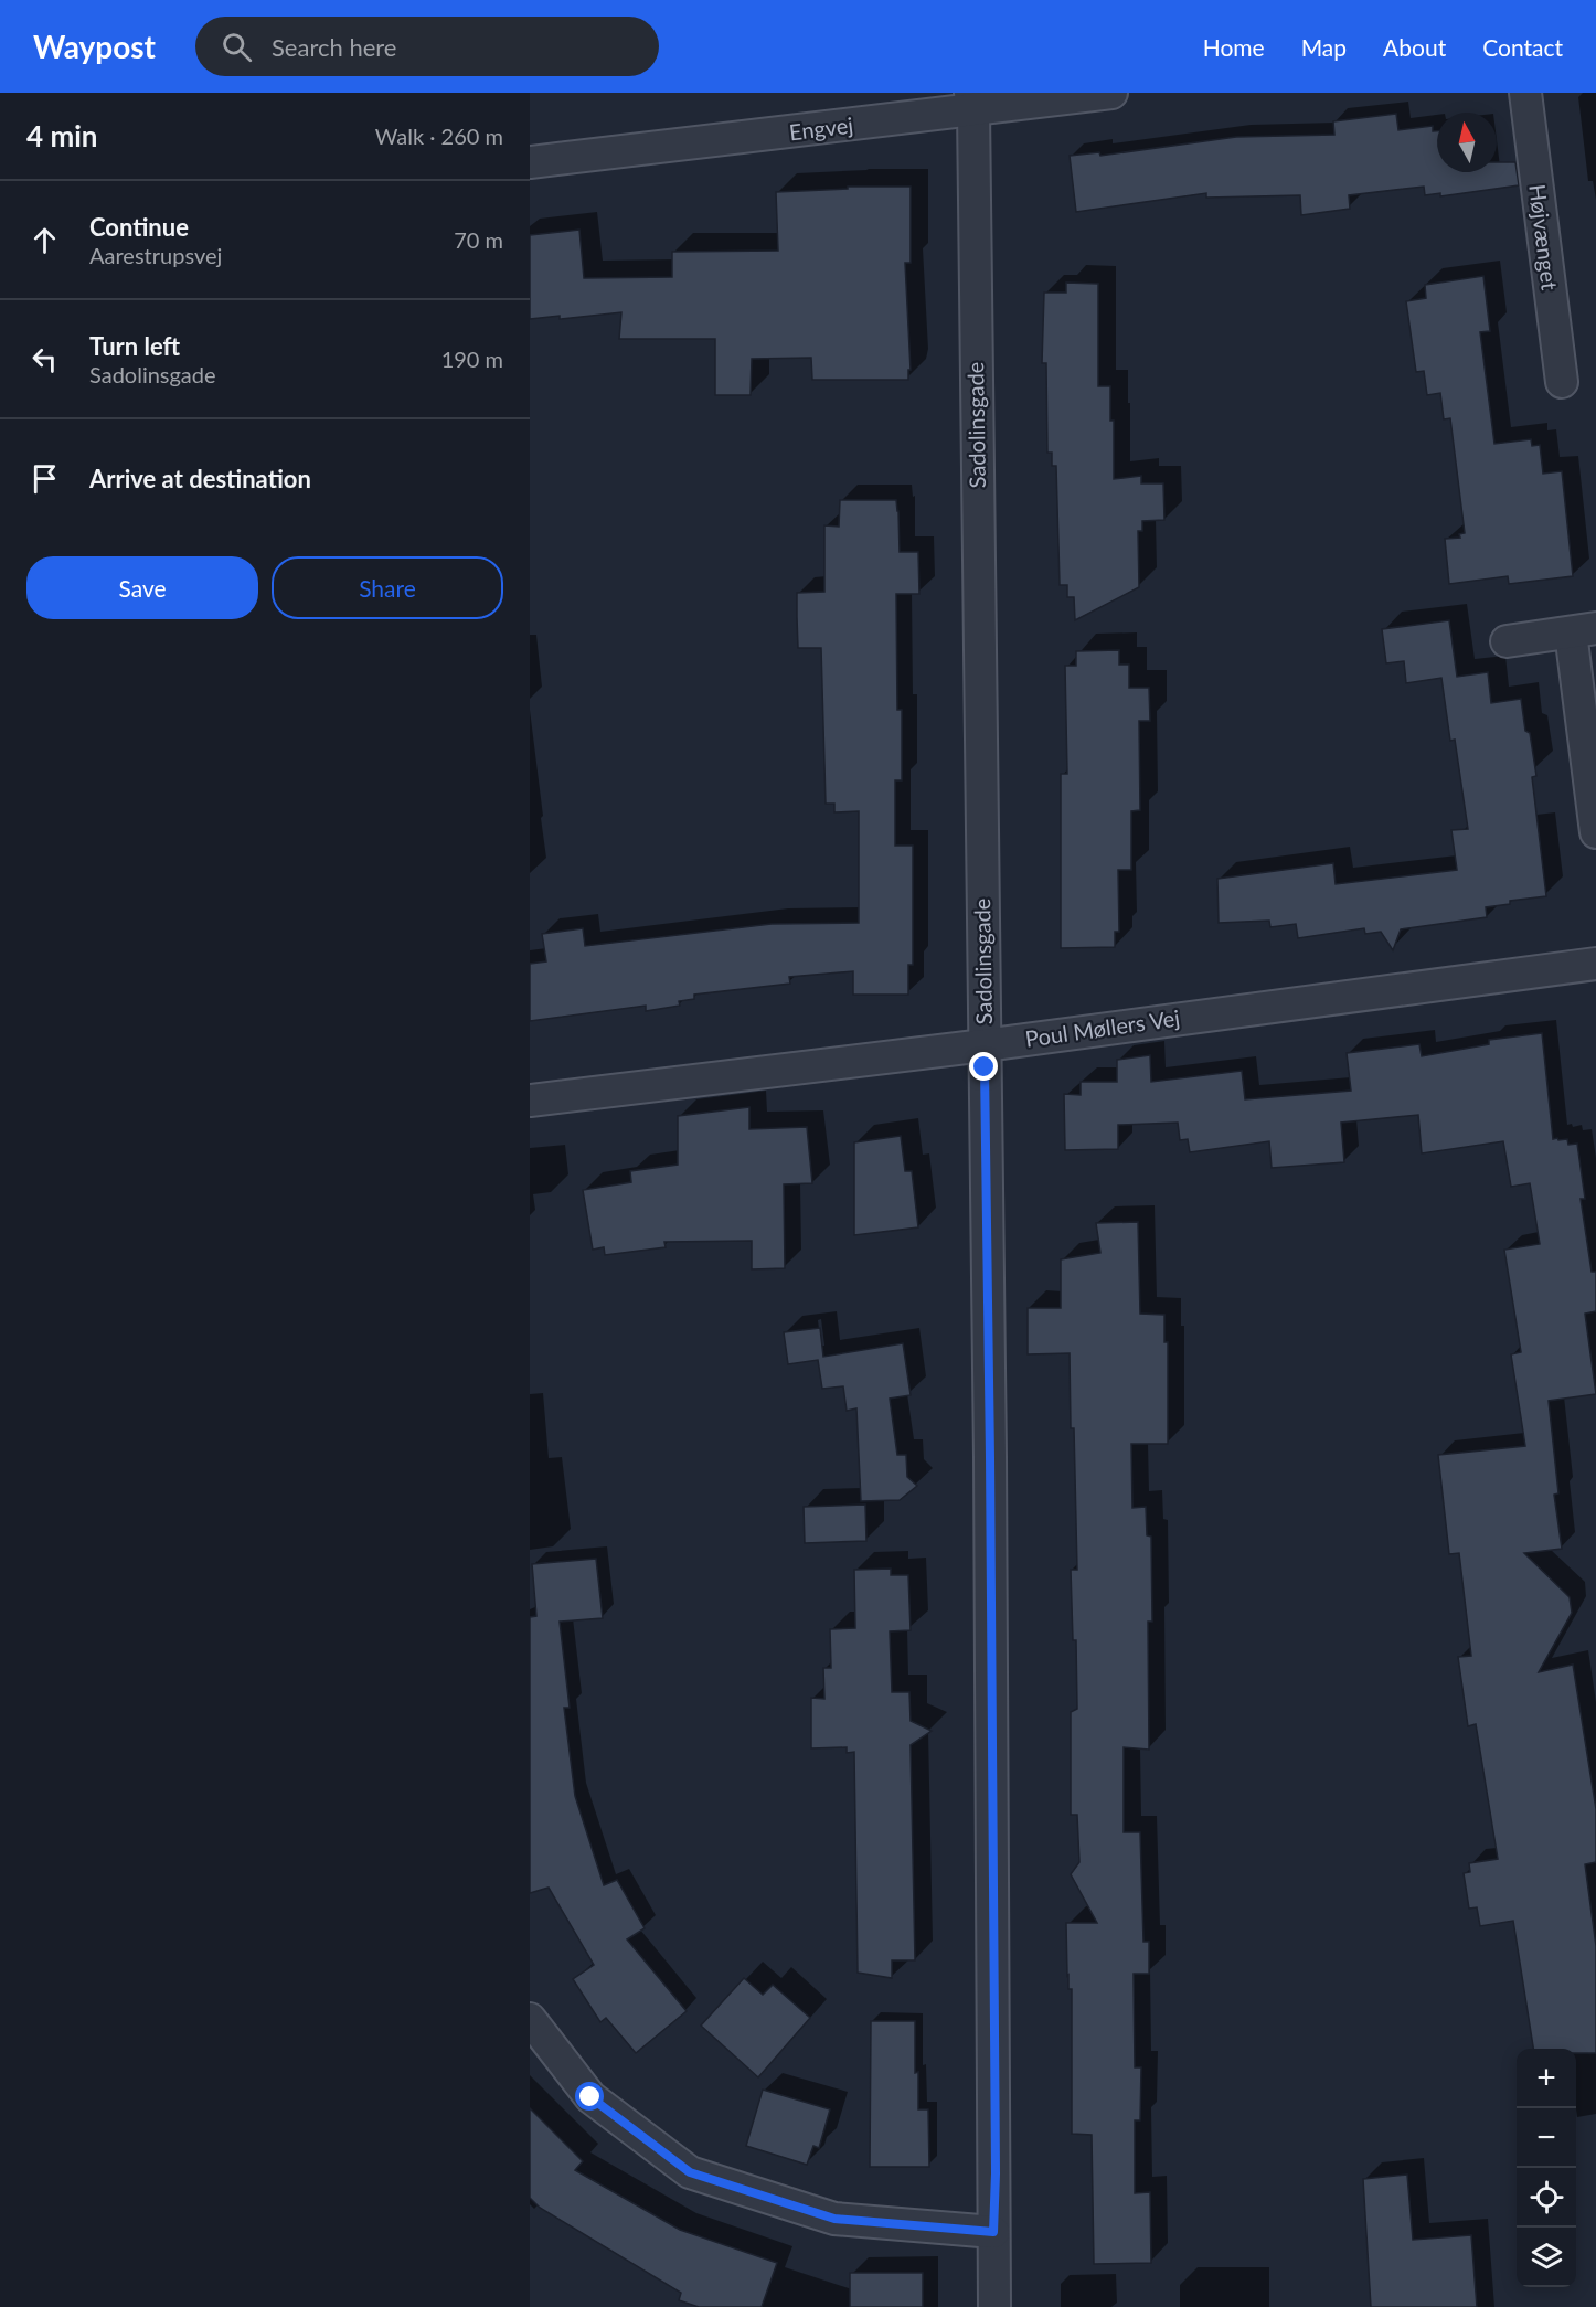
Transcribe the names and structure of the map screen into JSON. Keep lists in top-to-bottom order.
{
  "streets": {
    "street": [
      "Engvej",
      "Højvænget",
      "Sadolinsgade",
      "Poul Møllers Vej"
    ]
  },
  "crossings": [
    ["Engvej", "Sadolinsgade"],
    ["Sadolinsgade", "Poul Møllers Vej"]
  ],
  "north": "top",
  "page": {
    "header": "Waypost",
    "search": "Search here",
    "nav": [
      "Home",
      "Map",
      "About",
      "Contact"
    ],
    "heading": ["4 min", "Walk · 260 m"],
    "list": [
      ["Continue", "Aarestrupsvej", "70 m"],
      ["Turn left", "Sadolinsgade", "190 m"],
      "Arrive at destination"
    ],
    "buttons": ["Save", "Share"],
    "map_buttons": ["+", "−"]
  }
}
